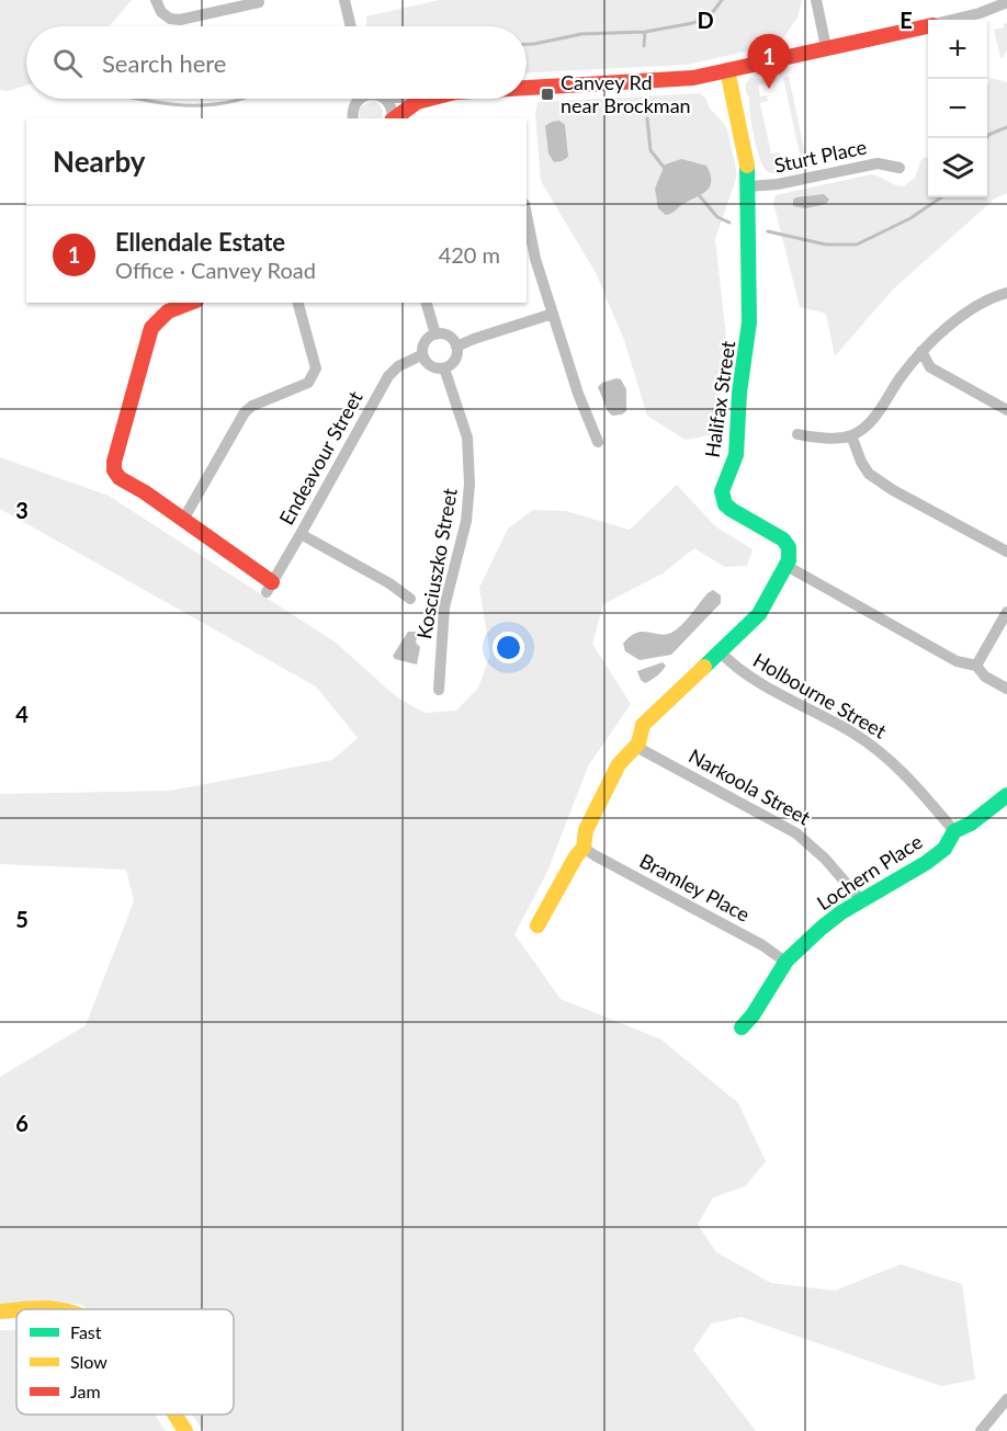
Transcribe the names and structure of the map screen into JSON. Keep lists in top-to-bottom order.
{
  "streets": {
    "street": [
      "Sturt Place",
      "Halifax Street",
      "Endeavour Street",
      "Kosciuszko Street",
      "Holbourne Street",
      "Narkoola Street",
      "Lochern Place",
      "Bramley Place"
    ]
  },
  "crossings": [
    ["Sturt Place", "Halifax Street"],
    ["Endeavour Street", "Kosciuszko Street"],
    ["Holbourne Street", "Lochern Place"],
    ["Narkoola Street", "Lochern Place"],
    ["Lochern Place", "Bramley Place"]
  ],
  "places": {
    "transit": ["Canvey Rd near Brockman"]
  },
  "legend": ["Fast", "Slow", "Jam"],
  "page": {
    "map_buttons": ["+", "−"],
    "search": "Search here",
    "pins": "1",
    "heading": "Nearby",
    "list": [
      {
        "mark": "1",
        "name": "Ellendale Estate",
        "note": "Office · Canvey Road",
        "value": "420 m"
      }
    ]
  },
  "grid": {
    "columns": ["D", "E"],
    "rows": [
      "3",
      "4",
      "5",
      "6"
    ]
  }
}
